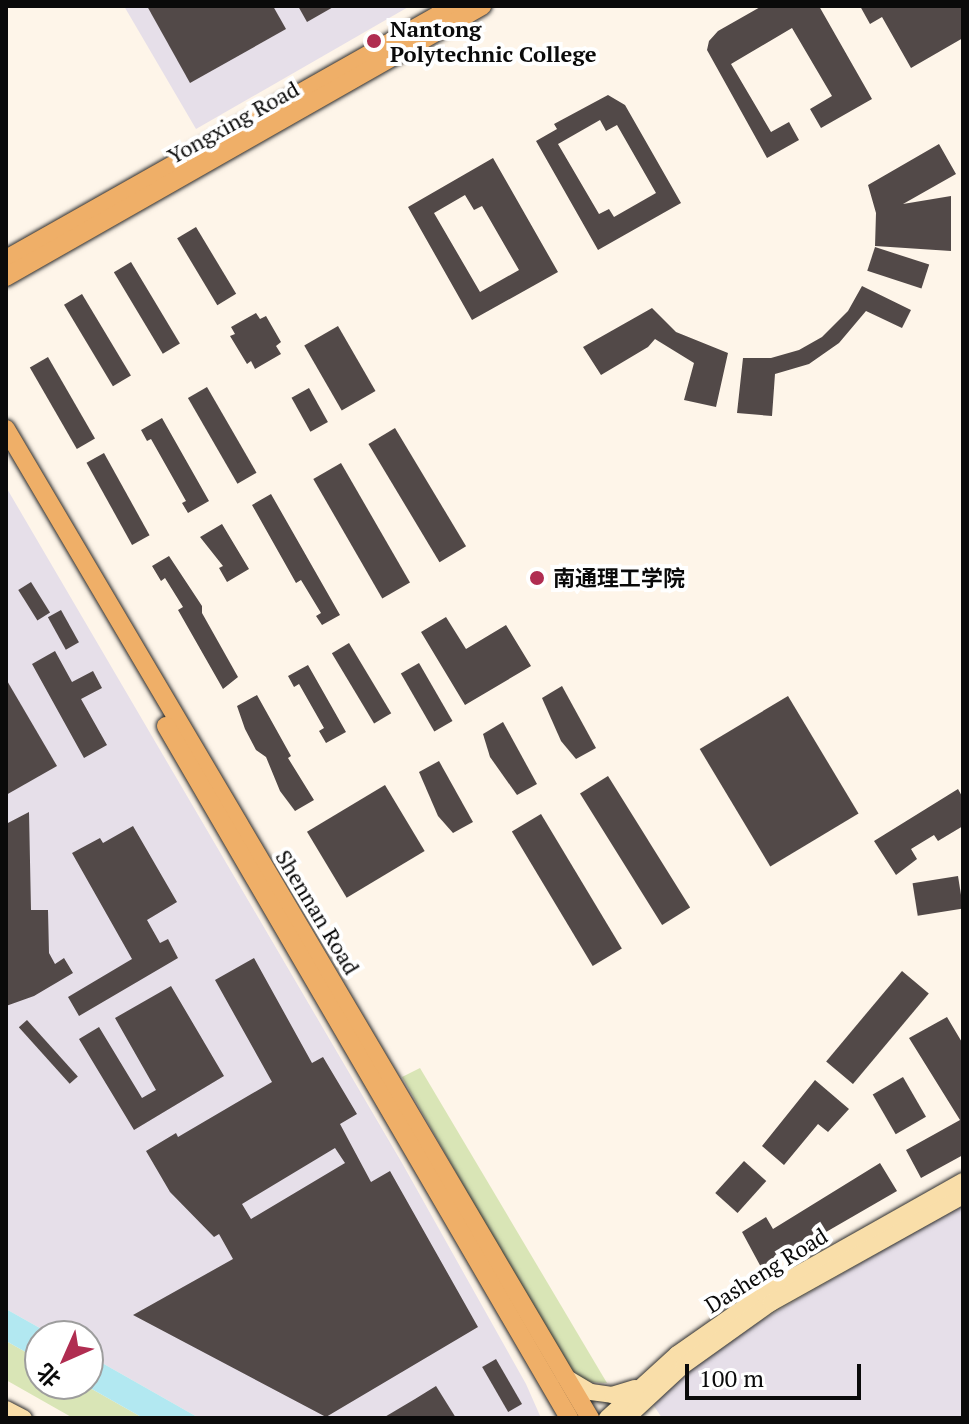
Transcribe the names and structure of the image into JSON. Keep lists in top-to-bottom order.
{
  "streets": {
    "main road": ["Yongxing Road", "Shennan Road"],
    "street": ["Dasheng Road"]
  },
  "places": ["Nantong Polytechnic College", "南通理工学院"],
  "scale_bar": "100 m",
  "north": "bottom left"
}
